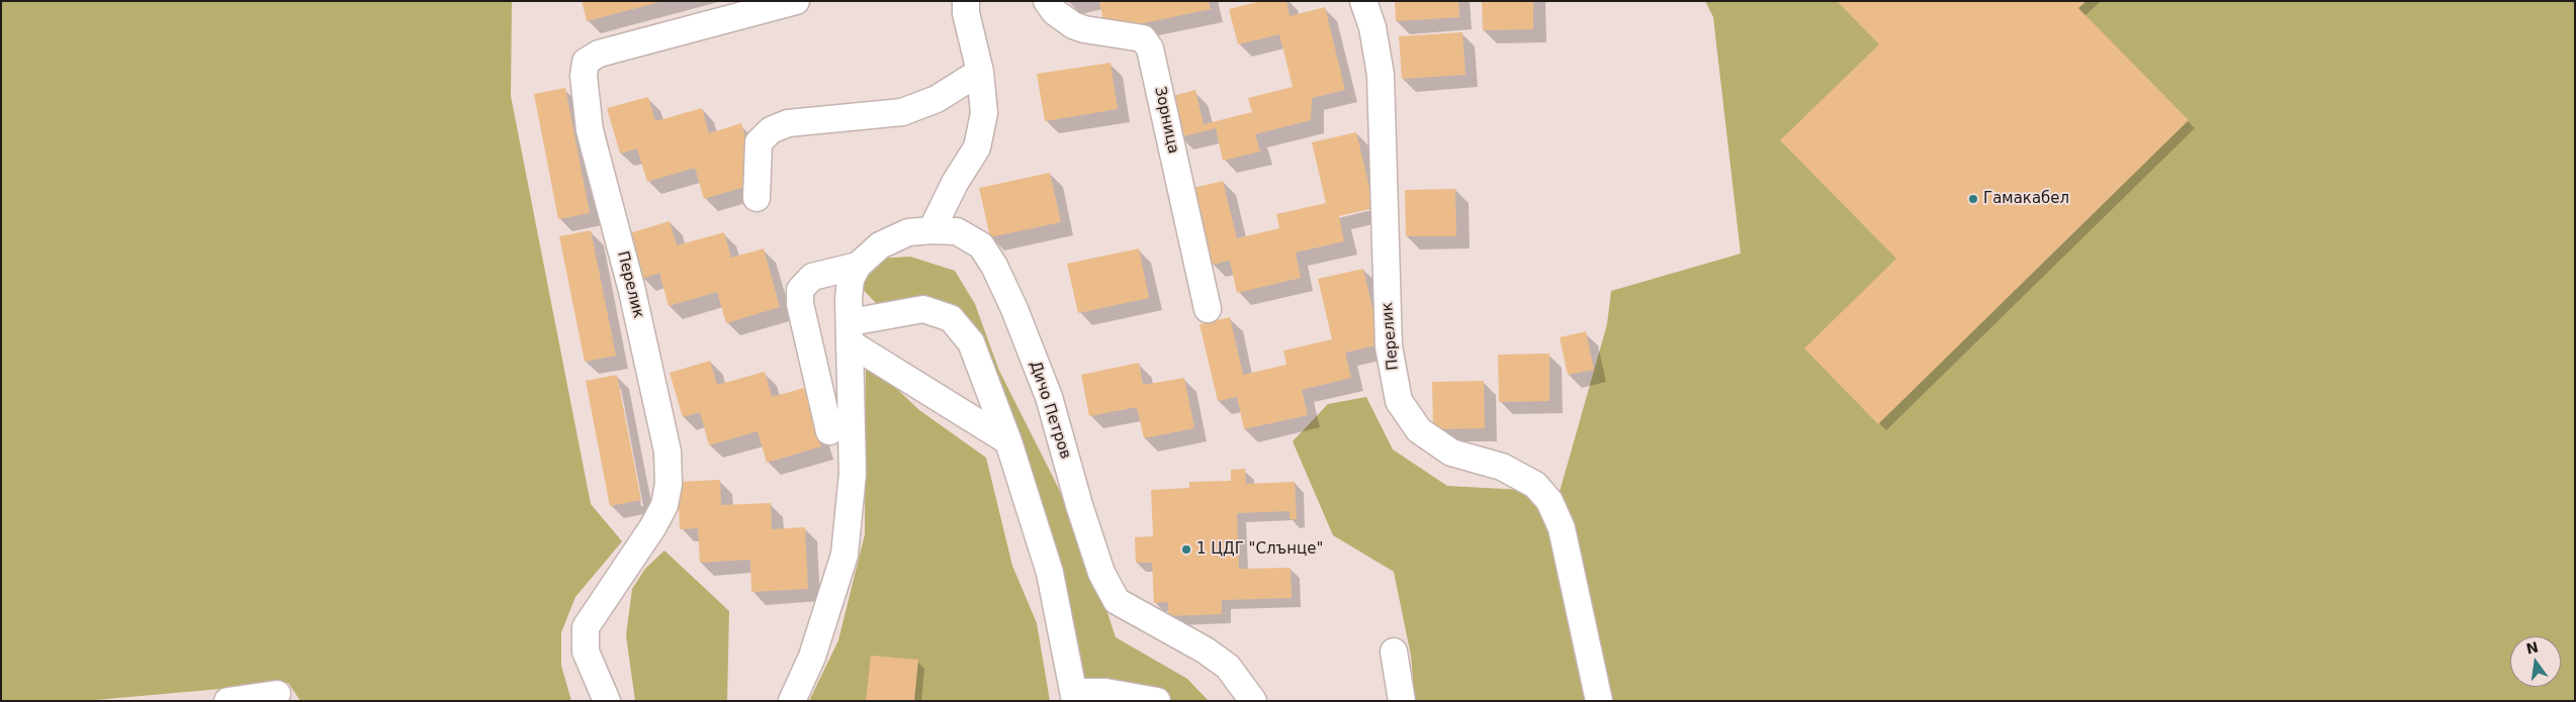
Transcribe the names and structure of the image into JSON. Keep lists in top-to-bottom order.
{
  "streets": {
    "street": ["Зорница", "Перелик", "Дичо Петров"]
  },
  "places": ["Гамакабел", "1 ЦДГ \"Слънце\""],
  "north": "top"
}
